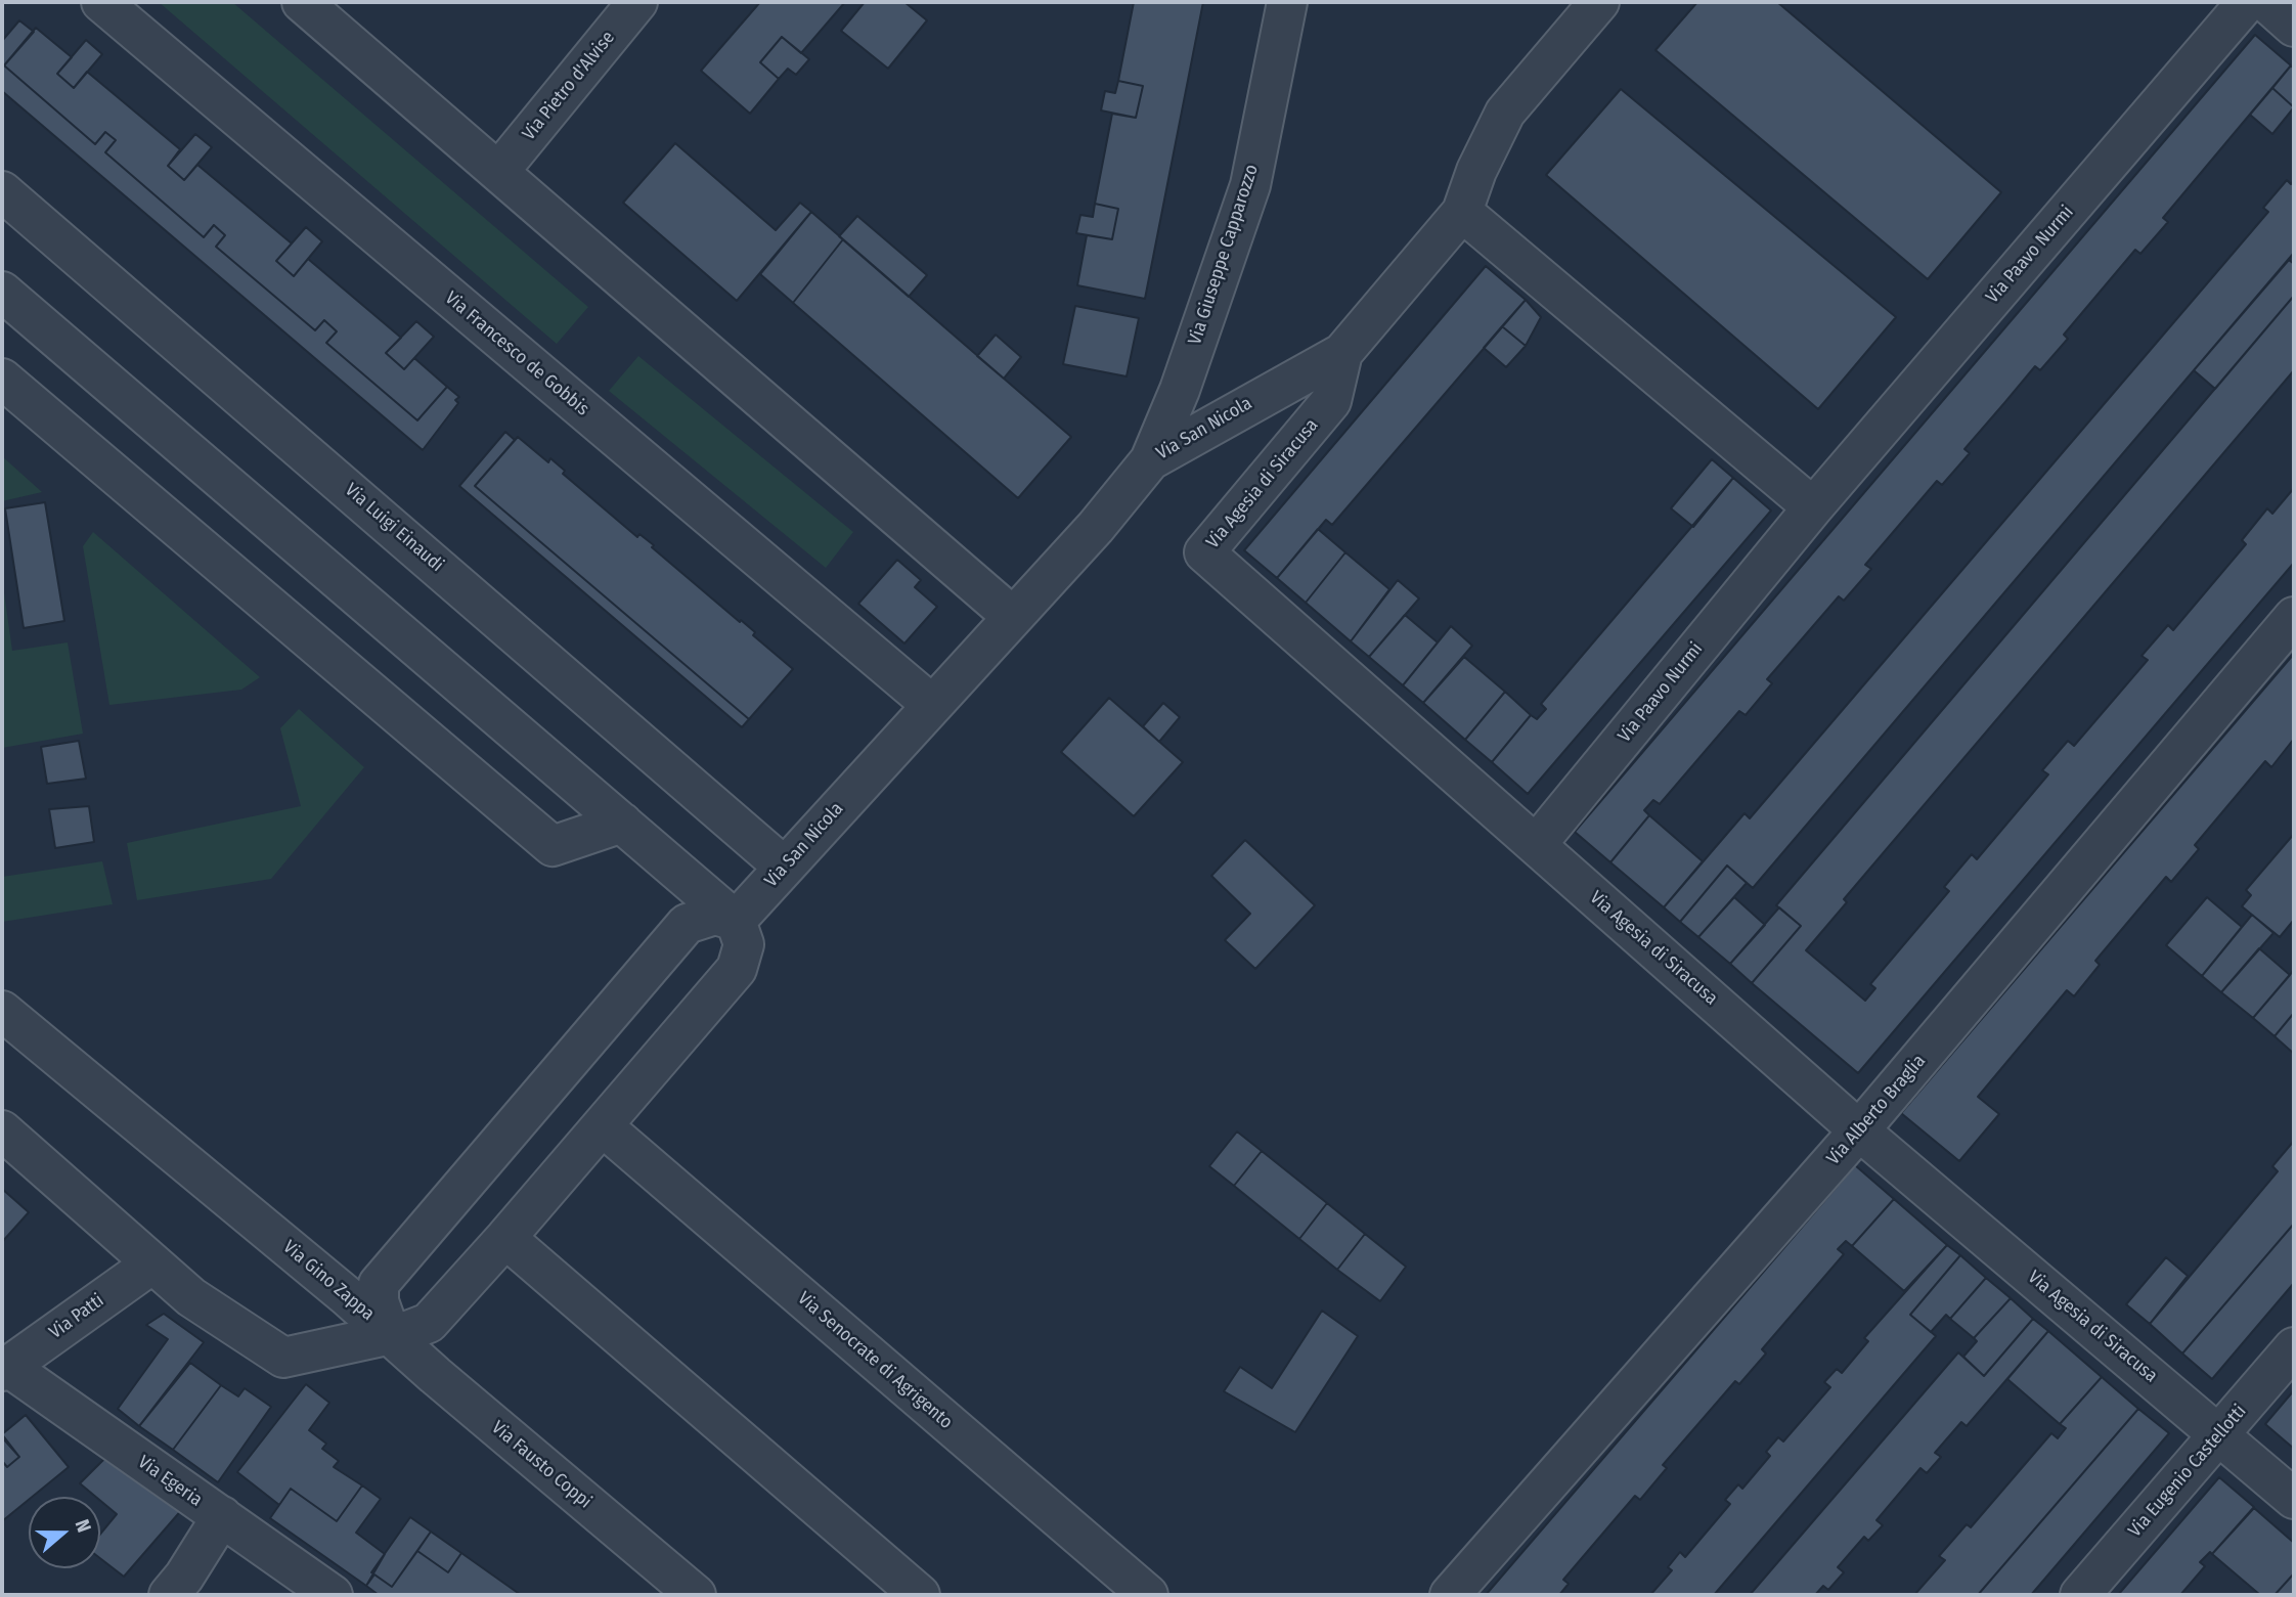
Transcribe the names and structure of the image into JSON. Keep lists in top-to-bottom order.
{
  "streets": {
    "street": [
      "Via Pietro d'Alvise",
      "Via Giuseppe Capparozzo",
      "Via Paavo Nurmi",
      "Via Francesco de Gobbis",
      "Via San Nicola",
      "Via Agesia di Siracusa",
      "Via Luigi Einaudi",
      "Via Alberto Braglia",
      "Via Gino Zappa",
      "Via Patti",
      "Via Senocrate di Agrigento",
      "Via Fausto Coppi",
      "Via Eugenio Castellotti",
      "Via Egeria"
    ]
  },
  "crossings": [
    ["Via Giuseppe Capparozzo", "Via San Nicola"],
    ["Via Paavo Nurmi", "Via Agesia di Siracusa"],
    ["Via Francesco de Gobbis", "Via San Nicola"],
    ["Via San Nicola", "Via Agesia di Siracusa"],
    ["Via San Nicola", "Via Luigi Einaudi"],
    ["Via Agesia di Siracusa", "Via Alberto Braglia"],
    ["Via Agesia di Siracusa", "Via Eugenio Castellotti"],
    ["Via Gino Zappa", "Via Patti"],
    ["Via Gino Zappa", "Via Fausto Coppi"],
    ["Via Patti", "Via Egeria"]
  ],
  "north": "right"
}
